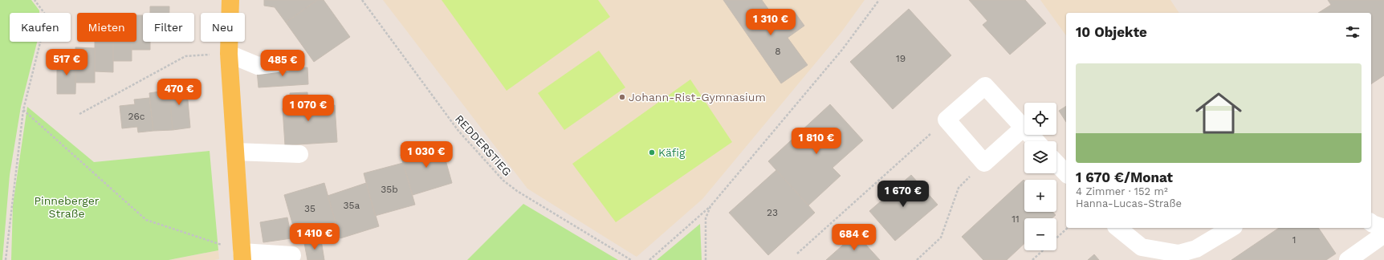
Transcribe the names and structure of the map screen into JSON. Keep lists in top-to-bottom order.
{
  "streets": {
    "path": ["REDDERSTIEG"]
  },
  "parks": ["Pinneberger Straße"],
  "places": ["Johann-Rist-Gymnasium", "Käfig"],
  "house_numbers": [
    "8",
    "19",
    "26c",
    "35b",
    "35a",
    "35",
    "23",
    "11",
    "1"
  ],
  "page": {
    "price": [
      "1 310 €",
      "517 €",
      "485 €",
      "470 €",
      "1 070 €",
      "1 810 €",
      "1 030 €",
      "1 670 €",
      "1 410 €",
      "684 €"
    ],
    "chip": [
      "Kaufen",
      "Mieten",
      "Filter",
      "Neu"
    ],
    "heading": "10 Objekte",
    "list": [
      {
        "name": "1 670 €/Monat",
        "note": "4 Zimmer · 152 m² · Hanna-Lucas-Straße"
      }
    ],
    "map_buttons": ["+", "−"]
  }
}
